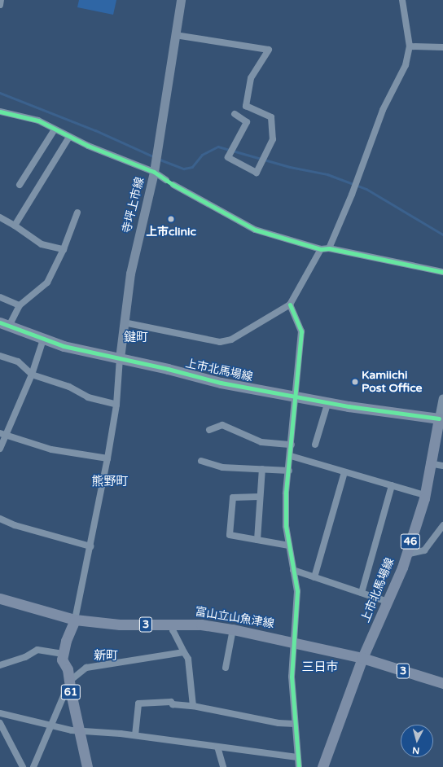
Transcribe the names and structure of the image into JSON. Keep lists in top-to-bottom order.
{
  "streets": {
    "main road": [
      "寺坪上市線",
      "上市北馬場線",
      "46",
      "富山立山魚津線",
      "3",
      "61"
    ]
  },
  "crossings": [
    ["寺坪上市線", "上市北馬場線"],
    ["上市北馬場線", "富山立山魚津線"]
  ],
  "districts": [
    "鍵町",
    "熊野町",
    "新町",
    "三日市"
  ],
  "places": ["上市clinic", "Kamiichi Post Office"],
  "north": "bottom"
}
